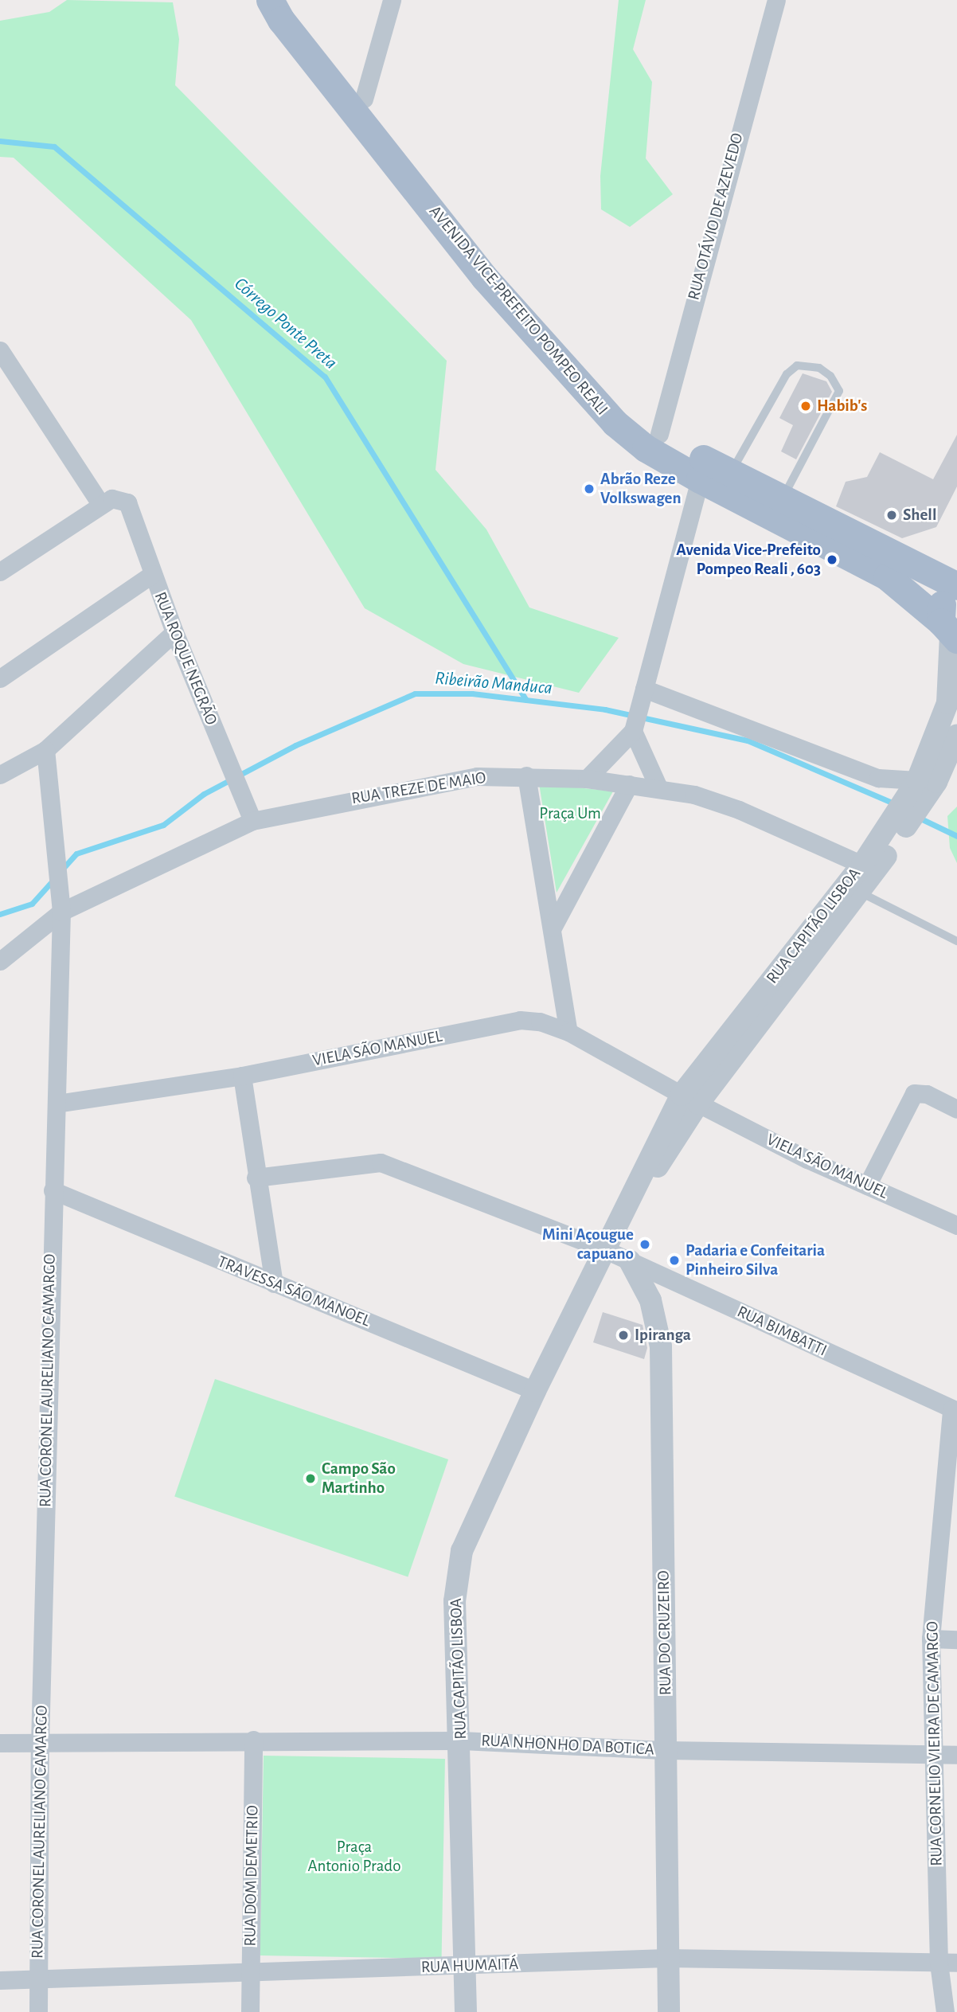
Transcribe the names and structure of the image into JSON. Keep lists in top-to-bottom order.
{
  "streets": {
    "main road": ["AVENIDA VICE-PREFEITO POMPEO REALI"],
    "street": [
      "RUA OTÁVIO DE AZEVEDO",
      "RUA ROQUE NEGRÃO",
      "RUA TREZE DE MAIO",
      "RUA CAPITÃO LISBOA",
      "VIELA SÃO MANUEL",
      "TRAVESSA SÃO MANOEL",
      "RUA BIMBATTI",
      "RUA CORONEL AURELIANO CAMARGO",
      "RUA DO CRUZEIRO",
      "RUA CORNELIO VIEIRA DE CAMARGO",
      "RUA NHONHO DA BOTICA",
      "RUA DOM DEMETRIO",
      "RUA HUMAITÁ"
    ]
  },
  "crossings": [
    ["RUA OTÁVIO DE AZEVEDO", "AVENIDA VICE-PREFEITO POMPEO REALI"],
    ["AVENIDA VICE-PREFEITO POMPEO REALI", "RUA CAPITÃO LISBOA"],
    ["RUA ROQUE NEGRÃO", "RUA TREZE DE MAIO"],
    ["RUA TREZE DE MAIO", "RUA CAPITÃO LISBOA"],
    ["RUA TREZE DE MAIO", "RUA CORONEL AURELIANO CAMARGO"],
    ["RUA CAPITÃO LISBOA", "VIELA SÃO MANUEL"],
    ["RUA CAPITÃO LISBOA", "TRAVESSA SÃO MANOEL"],
    ["RUA CAPITÃO LISBOA", "RUA BIMBATTI"],
    ["RUA CAPITÃO LISBOA", "RUA NHONHO DA BOTICA"],
    ["RUA CAPITÃO LISBOA", "RUA HUMAITÁ"],
    ["VIELA SÃO MANUEL", "RUA CORONEL AURELIANO CAMARGO"],
    ["TRAVESSA SÃO MANOEL", "RUA CORONEL AURELIANO CAMARGO"],
    ["RUA BIMBATTI", "RUA DO CRUZEIRO"],
    ["RUA BIMBATTI", "RUA CORNELIO VIEIRA DE CAMARGO"],
    ["RUA CORONEL AURELIANO CAMARGO", "RUA NHONHO DA BOTICA"],
    ["RUA CORONEL AURELIANO CAMARGO", "RUA HUMAITÁ"],
    ["RUA DO CRUZEIRO", "RUA NHONHO DA BOTICA"],
    ["RUA DO CRUZEIRO", "RUA HUMAITÁ"],
    ["RUA CORNELIO VIEIRA DE CAMARGO", "RUA NHONHO DA BOTICA"],
    ["RUA CORNELIO VIEIRA DE CAMARGO", "RUA HUMAITÁ"],
    ["RUA NHONHO DA BOTICA", "RUA DOM DEMETRIO"],
    ["RUA DOM DEMETRIO", "RUA HUMAITÁ"]
  ],
  "water": ["Córrego Ponte Preta", "Ribeirão Manduca"],
  "parks": ["Praça Um", "Praça Antonio Prado"],
  "places": [
    "Habib's",
    "Abrão Reze Volkswagen",
    "Shell",
    "Avenida Vice-Prefeito Pompeo Reali , 603",
    "Mini Açougue capuano",
    "Padaria e Confeitaria Pinheiro Silva",
    "Ipiranga",
    "Campo São Martinho"
  ]
}
